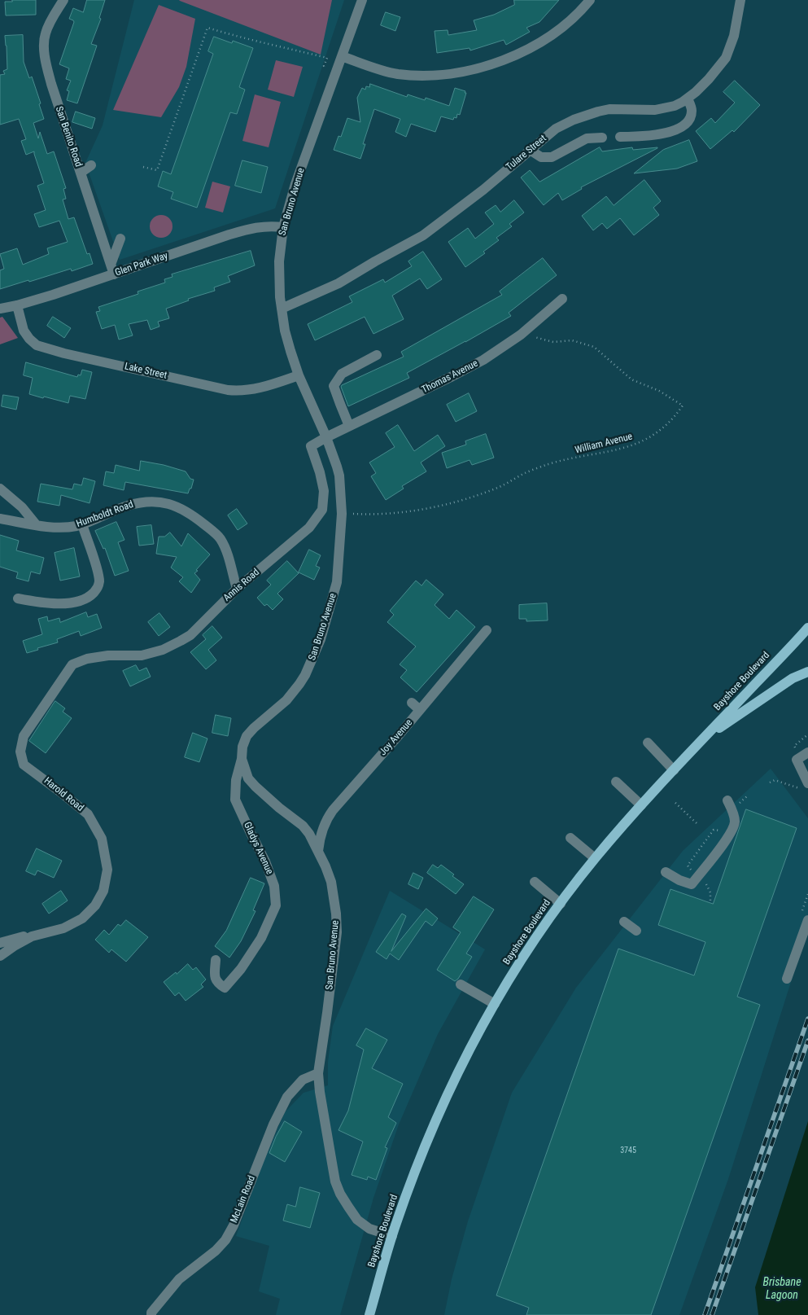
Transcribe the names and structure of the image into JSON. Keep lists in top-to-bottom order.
{
  "streets": {
    "main road": ["Bayshore Boulevard"],
    "street": [
      "San Benito Road",
      "Tulare Street",
      "San Bruno Avenue",
      "Glen Park Way",
      "Lake Street",
      "Thomas Avenue",
      "Humboldt Road",
      "Annis Road",
      "Joy Avenue",
      "Harold Road",
      "Gladys Avenue",
      "McLain Road"
    ],
    "path": ["William Avenue"]
  },
  "crossings": [
    ["San Benito Road", "Glen Park Way"],
    ["Tulare Street", "San Bruno Avenue"],
    ["San Bruno Avenue", "Glen Park Way"],
    ["San Bruno Avenue", "Lake Street"],
    ["San Bruno Avenue", "Thomas Avenue"],
    ["San Bruno Avenue", "William Avenue"],
    ["San Bruno Avenue", "Annis Road"],
    ["San Bruno Avenue", "Bayshore Boulevard"],
    ["San Bruno Avenue", "Joy Avenue"],
    ["San Bruno Avenue", "Gladys Avenue"],
    ["San Bruno Avenue", "McLain Road"],
    ["Glen Park Way", "Lake Street"],
    ["Thomas Avenue", "William Avenue"],
    ["Thomas Avenue", "Annis Road"],
    ["Humboldt Road", "Annis Road"],
    ["Annis Road", "Harold Road"]
  ],
  "water": ["Brisbane Lagoon"],
  "house_numbers": ["3745"]
}
